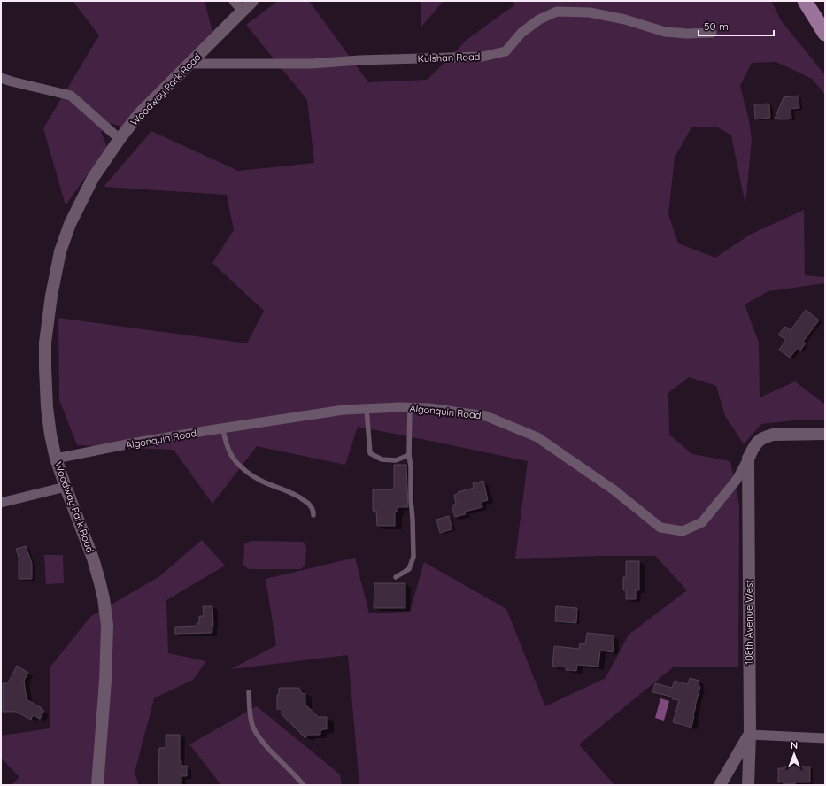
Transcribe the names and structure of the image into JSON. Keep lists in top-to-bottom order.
{
  "streets": {
    "street": [
      "Kulshan Road",
      "Woodway Park Road",
      "Algonquin Road",
      "108th Avenue West"
    ]
  },
  "crossings": [
    ["Kulshan Road", "Woodway Park Road"],
    ["Woodway Park Road", "Algonquin Road"],
    ["Algonquin Road", "108th Avenue West"]
  ],
  "scale_bar": "50 m",
  "north": "top"
}
